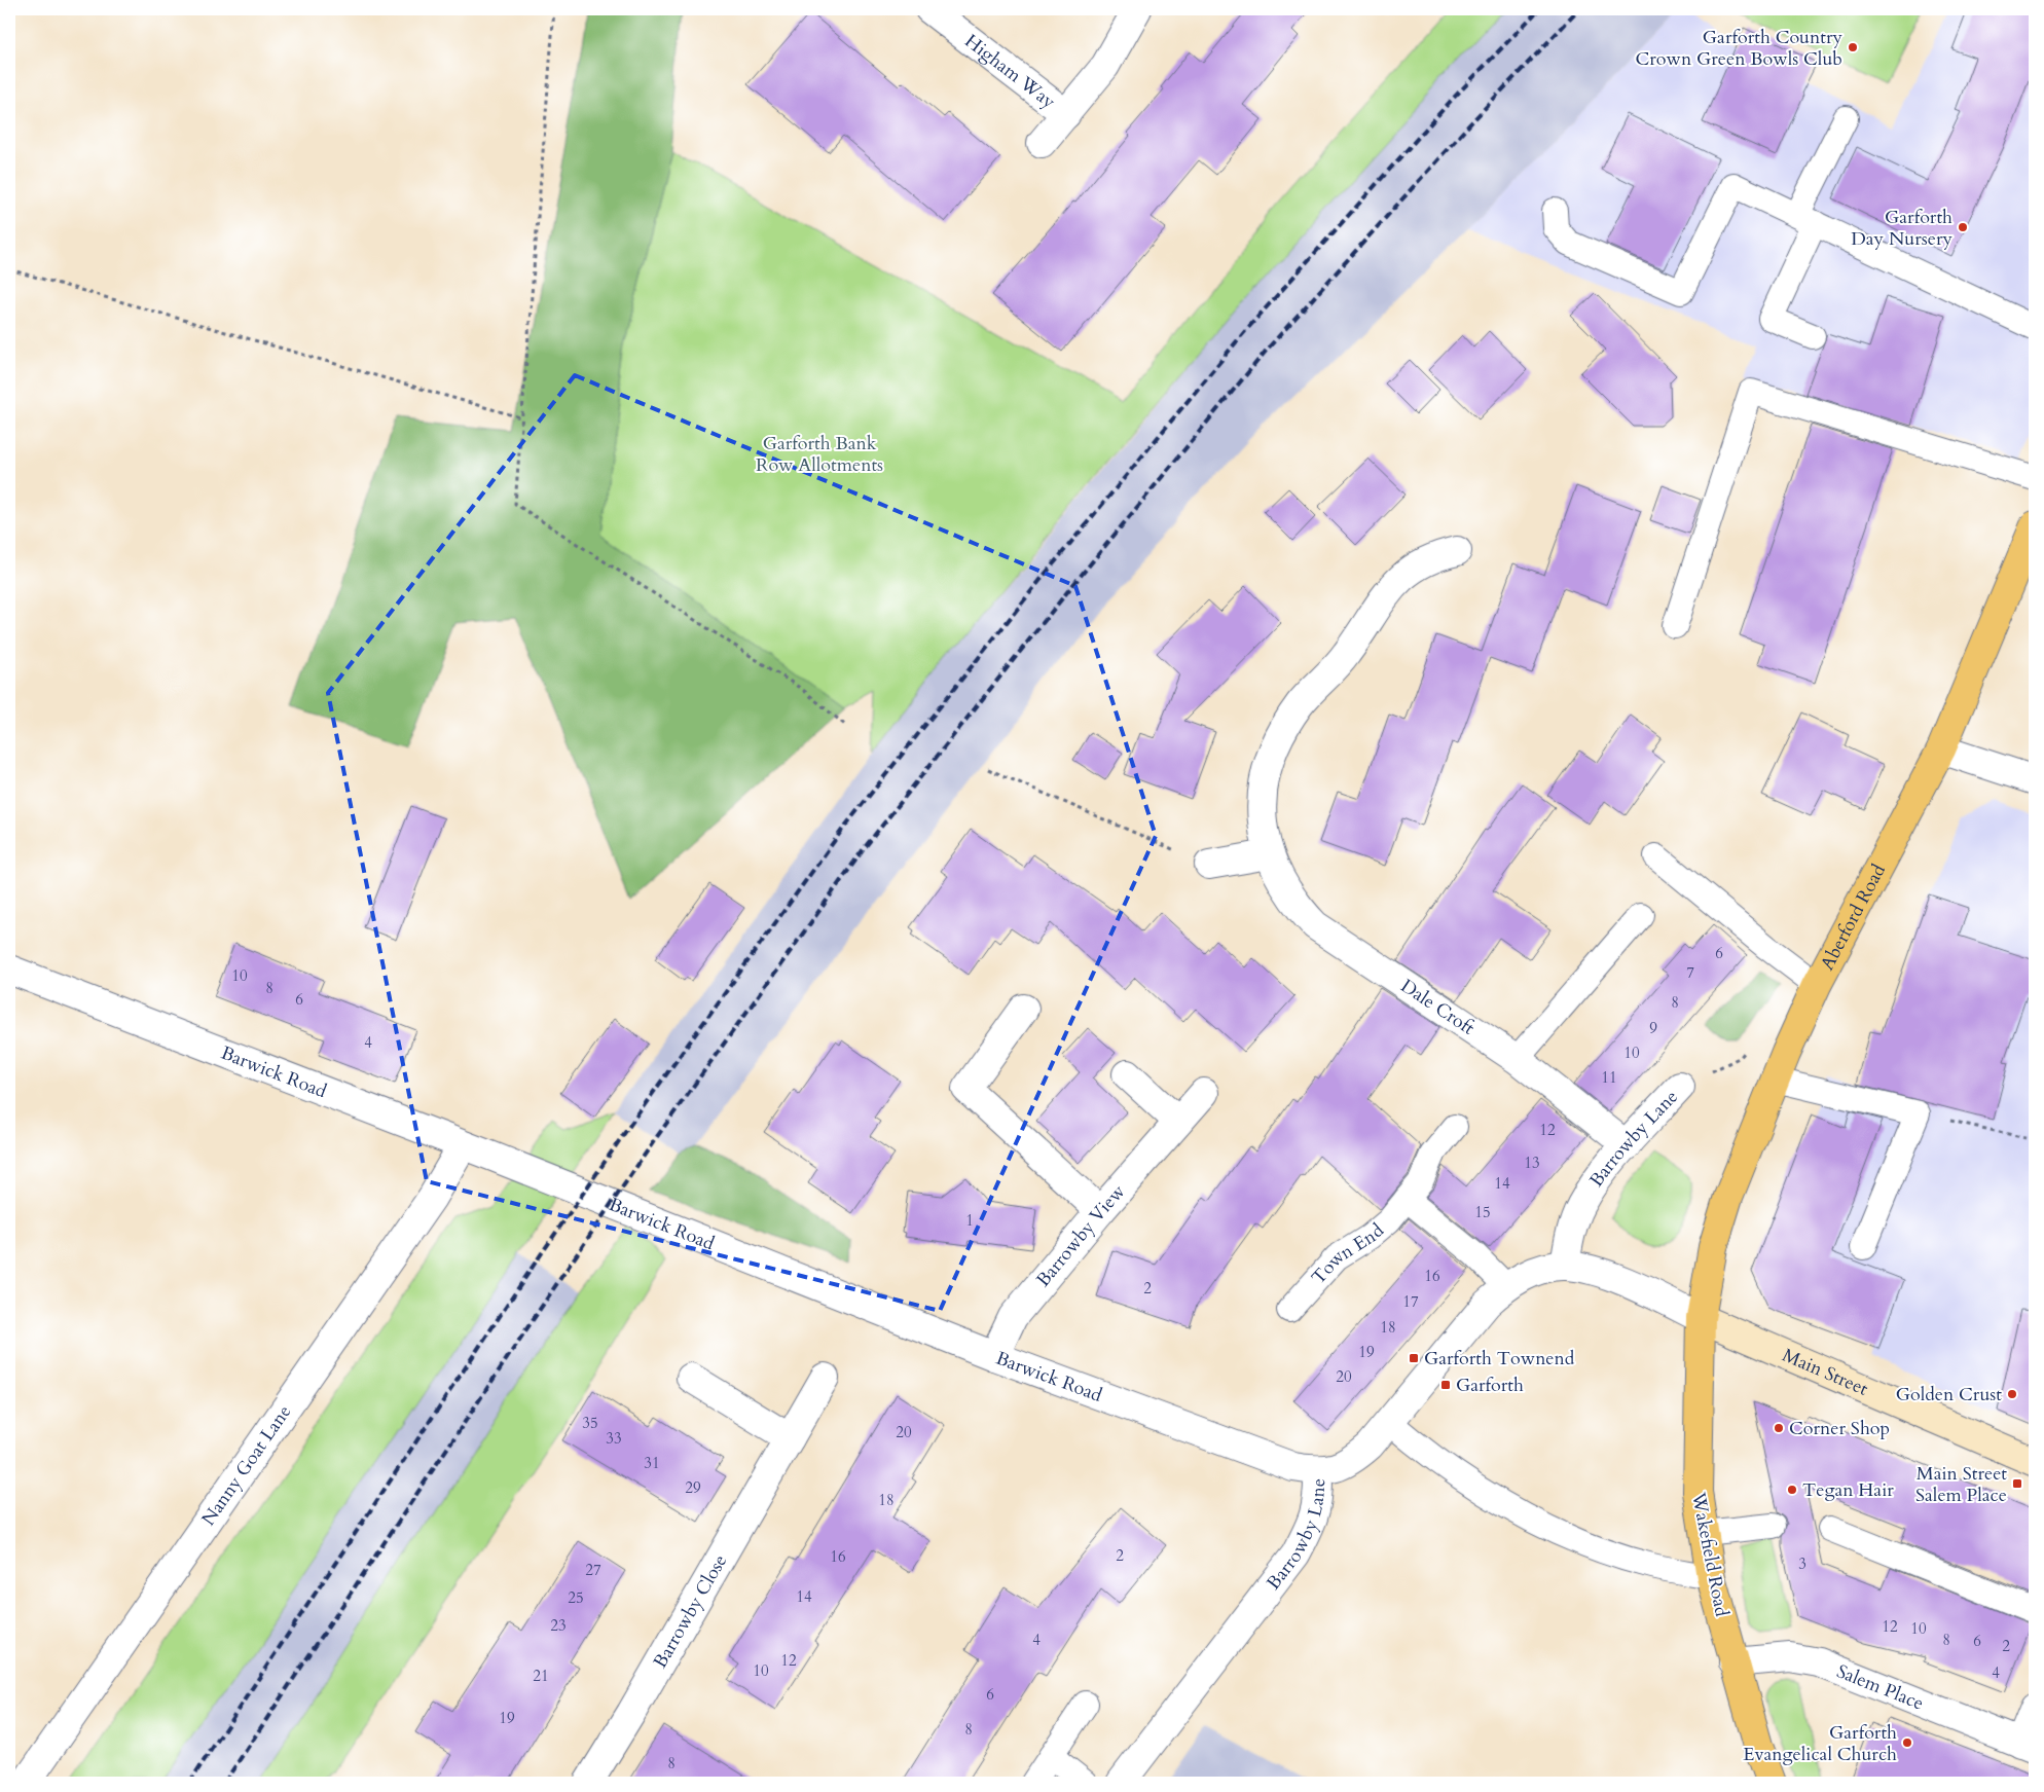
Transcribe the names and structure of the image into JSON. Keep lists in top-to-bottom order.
{
  "streets": {
    "main road": ["Aberford Road", "Main Street", "Wakefield Road"],
    "street": [
      "Higham Way",
      "Dale Croft",
      "Barwick Road",
      "Barrowby Lane",
      "Barrowby View",
      "Nanny Goat Lane",
      "Barrowby Close",
      "Salem Place"
    ],
    "lane": ["Town End"]
  },
  "crossings": [
    ["Aberford Road", "Barrowby Lane"],
    ["Aberford Road", "Main Street"],
    ["Aberford Road", "Wakefield Road"],
    ["Dale Croft", "Barrowby Lane"],
    ["Barwick Road", "Barrowby Lane"],
    ["Barwick Road", "Barrowby View"],
    ["Barwick Road", "Nanny Goat Lane"],
    ["Barrowby Lane", "Main Street"],
    ["Barrowby Lane", "Wakefield Road"],
    ["Main Street", "Wakefield Road"],
    ["Wakefield Road", "Salem Place"]
  ],
  "parks": ["Garforth Bank Row Allotments"],
  "places": {
    "other": [
      "Garforth Country Crown Green Bowls Club",
      "Garforth Day Nursery",
      "Golden Crust",
      "Corner Shop",
      "Tegan Hair",
      "Garforth Evangelical Church"
    ],
    "transit": ["Garforth Townend", "Garforth", "Main Street Salem Place"]
  },
  "house_numbers": [
    "6",
    "7",
    "10",
    "8",
    "6",
    "8",
    "9",
    "4",
    "10",
    "11",
    "12",
    "13",
    "14",
    "15",
    "1",
    "16",
    "2",
    "17",
    "18",
    "19",
    "20",
    "35",
    "20",
    "33",
    "31",
    "29",
    "18",
    "2",
    "16",
    "3",
    "27",
    "14",
    "25",
    "23",
    "12",
    "10",
    "4",
    "8",
    "6",
    "2",
    "12",
    "10",
    "4",
    "21",
    "6",
    "19",
    "8",
    "8"
  ]
}
